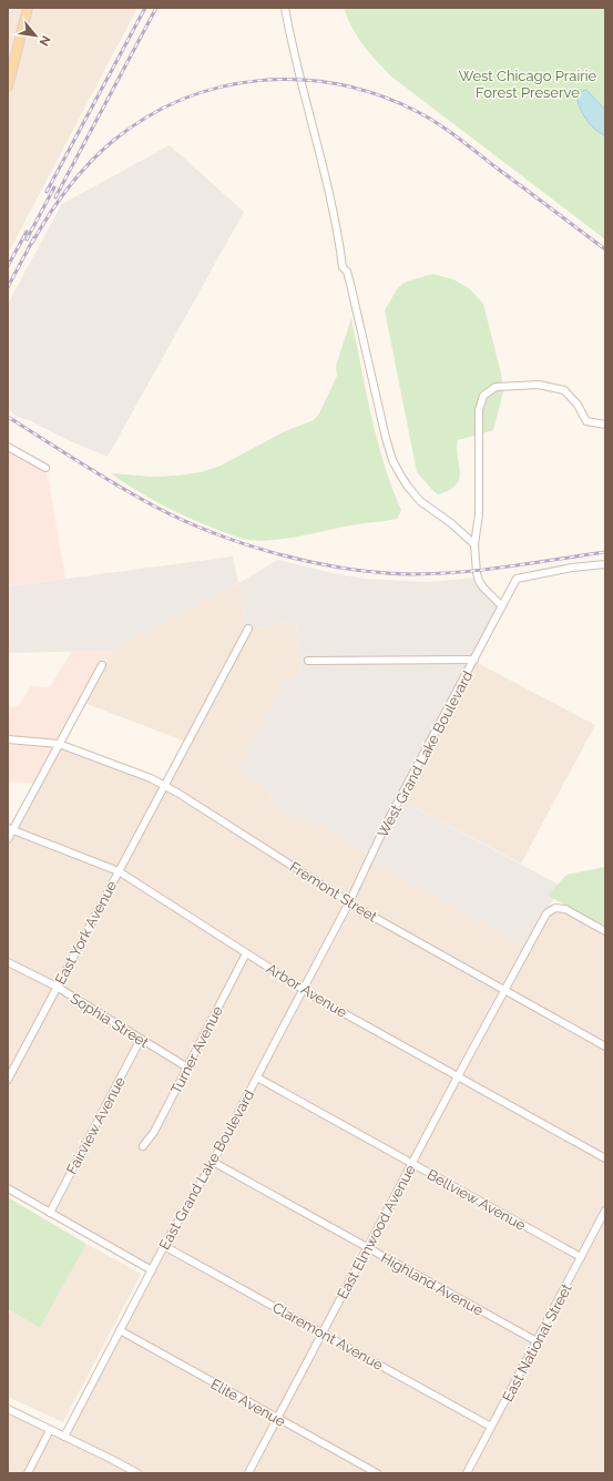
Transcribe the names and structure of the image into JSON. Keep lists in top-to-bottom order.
{
  "streets": {
    "street": [
      "West Grand Lake Boulevard",
      "Fremont Street",
      "East York Avenue",
      "Arbor Avenue",
      "Sophia Street",
      "Turner Avenue",
      "Fairview Avenue",
      "East Grand Lake Boulevard",
      "Bellview Avenue",
      "East Elmwood Avenue",
      "Highland Avenue",
      "Claremont Avenue",
      "East National Street",
      "Elite Avenue"
    ]
  },
  "crossings": [
    ["West Grand Lake Boulevard", "Fremont Street"],
    ["West Grand Lake Boulevard", "East Grand Lake Boulevard"],
    ["Fremont Street", "East York Avenue"],
    ["Fremont Street", "East Grand Lake Boulevard"],
    ["Fremont Street", "East Elmwood Avenue"],
    ["East York Avenue", "Arbor Avenue"],
    ["East York Avenue", "Sophia Street"],
    ["Arbor Avenue", "Turner Avenue"],
    ["Arbor Avenue", "East Grand Lake Boulevard"],
    ["Arbor Avenue", "East Elmwood Avenue"],
    ["Sophia Street", "Turner Avenue"],
    ["Sophia Street", "Fairview Avenue"],
    ["East Grand Lake Boulevard", "Bellview Avenue"],
    ["East Grand Lake Boulevard", "Highland Avenue"],
    ["East Grand Lake Boulevard", "Claremont Avenue"],
    ["East Grand Lake Boulevard", "Elite Avenue"],
    ["Bellview Avenue", "East Elmwood Avenue"],
    ["Bellview Avenue", "East National Street"],
    ["East Elmwood Avenue", "Highland Avenue"],
    ["East Elmwood Avenue", "Claremont Avenue"],
    ["East Elmwood Avenue", "Elite Avenue"],
    ["Highland Avenue", "East National Street"],
    ["Claremont Avenue", "East National Street"]
  ],
  "parks": ["West Chicago Prairie Forest Preserve"],
  "north": "bottom right"
}
